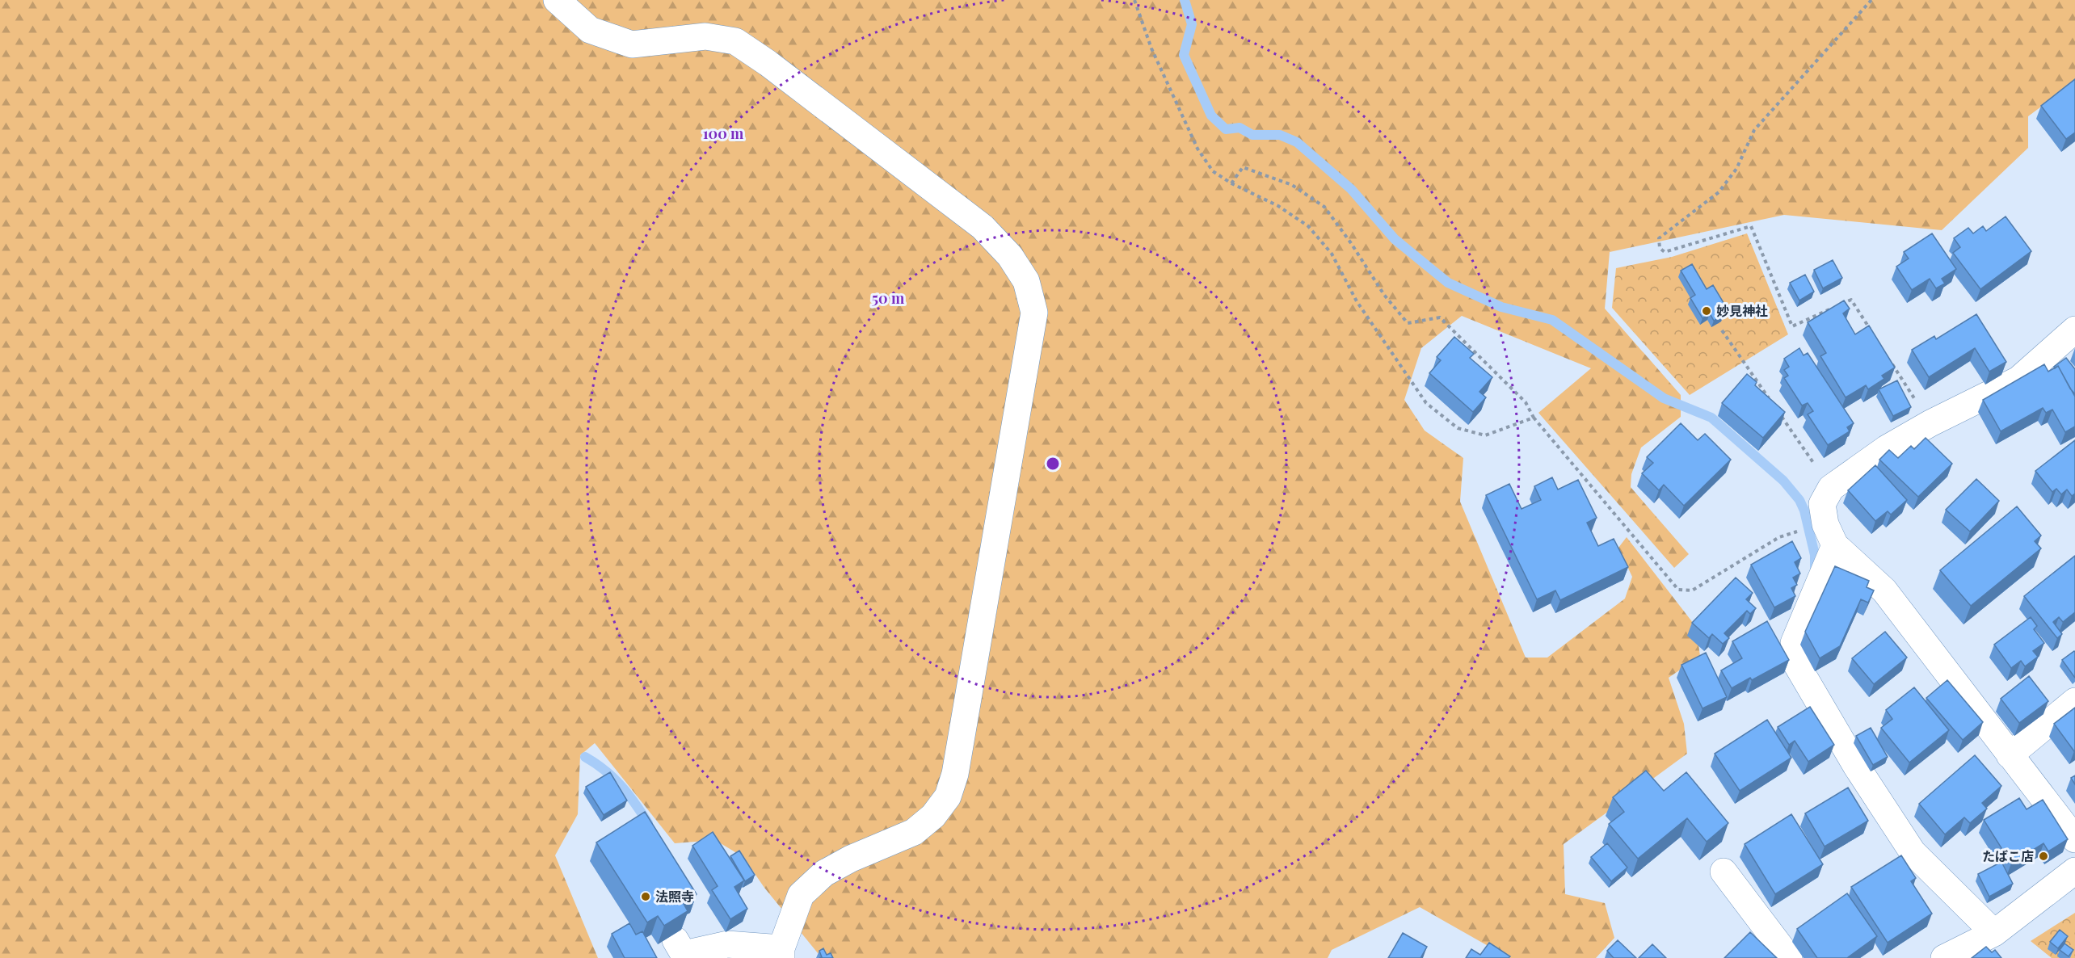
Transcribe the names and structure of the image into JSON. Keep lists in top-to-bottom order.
{
  "places": ["妙見神社", "たばこ店", "法照寺"],
  "rings": ["100 m", "50 m"]
}
